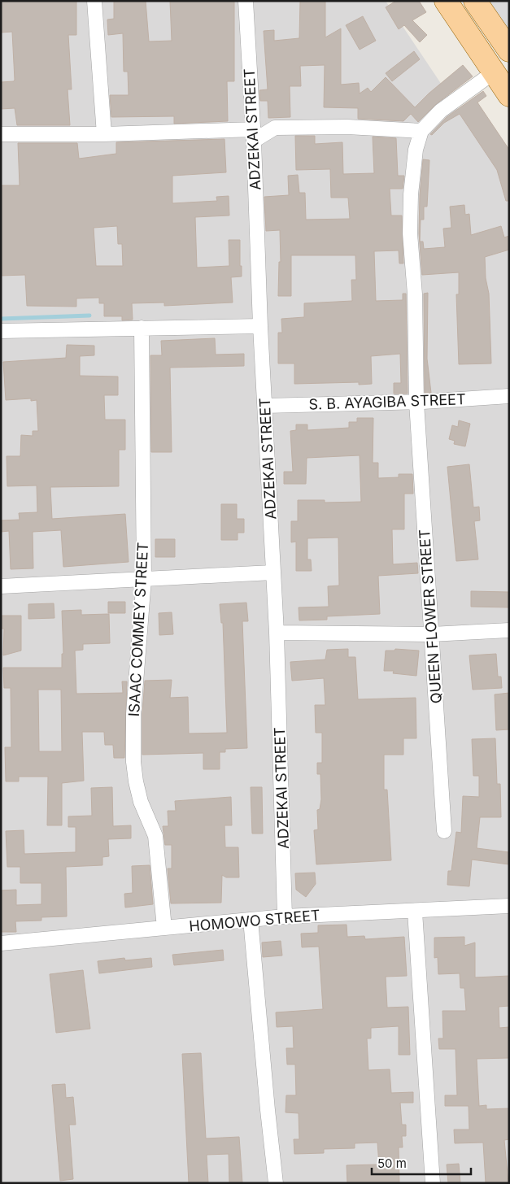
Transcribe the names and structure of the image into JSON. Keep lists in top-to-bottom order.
{
  "streets": {
    "street": [
      "ADZEKAI STREET",
      "S. B. AYAGIBA STREET",
      "QUEEN FLOWER STREET",
      "ISAAC COMMEY STREET",
      "HOMOWO STREET"
    ]
  },
  "crossings": [
    ["ADZEKAI STREET", "S. B. AYAGIBA STREET"],
    ["ADZEKAI STREET", "HOMOWO STREET"],
    ["S. B. AYAGIBA STREET", "QUEEN FLOWER STREET"],
    ["ISAAC COMMEY STREET", "HOMOWO STREET"]
  ],
  "scale_bar": "50 m"
}
